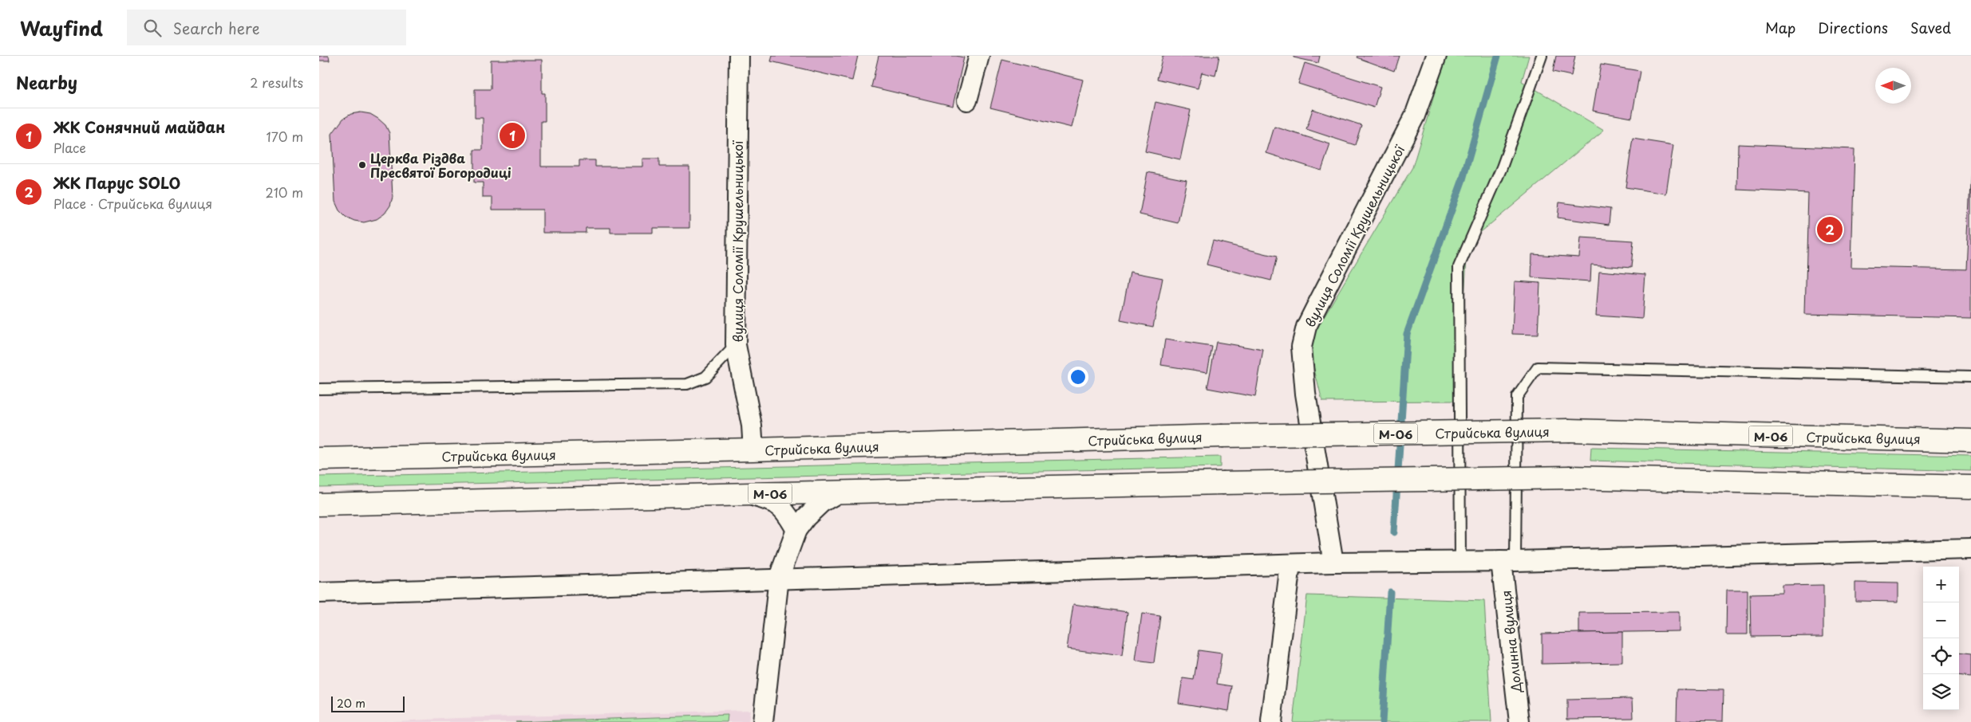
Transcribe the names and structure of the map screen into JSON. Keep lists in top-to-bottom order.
{
  "streets": {
    "highway": ["Стрийська вулиця", "М-06"],
    "street": ["вулиця Соломії Крушельницької", "Долинна вулиця"]
  },
  "crossings": [
    ["вулиця Соломії Крушельницької", "Стрийська вулиця"]
  ],
  "places": ["Церква Різдва Пресвятої Богородиці"],
  "scale_bar": "20 m",
  "north": "left",
  "page": {
    "header": "Wayfind",
    "search": "Search here",
    "nav": ["Map", "Directions", "Saved"],
    "heading": ["Nearby", "2 results"],
    "list": [
      {
        "mark": "1",
        "name": "ЖК Сонячний майдан",
        "note": "Place",
        "value": "170 m"
      },
      {
        "mark": "2",
        "name": "ЖК Парус SOLO",
        "note": "Place · Стрийська вулиця",
        "value": "210 m"
      }
    ],
    "pins": ["1", "2"],
    "map_buttons": ["+", "−"],
    "scale": "20 m"
  }
}
